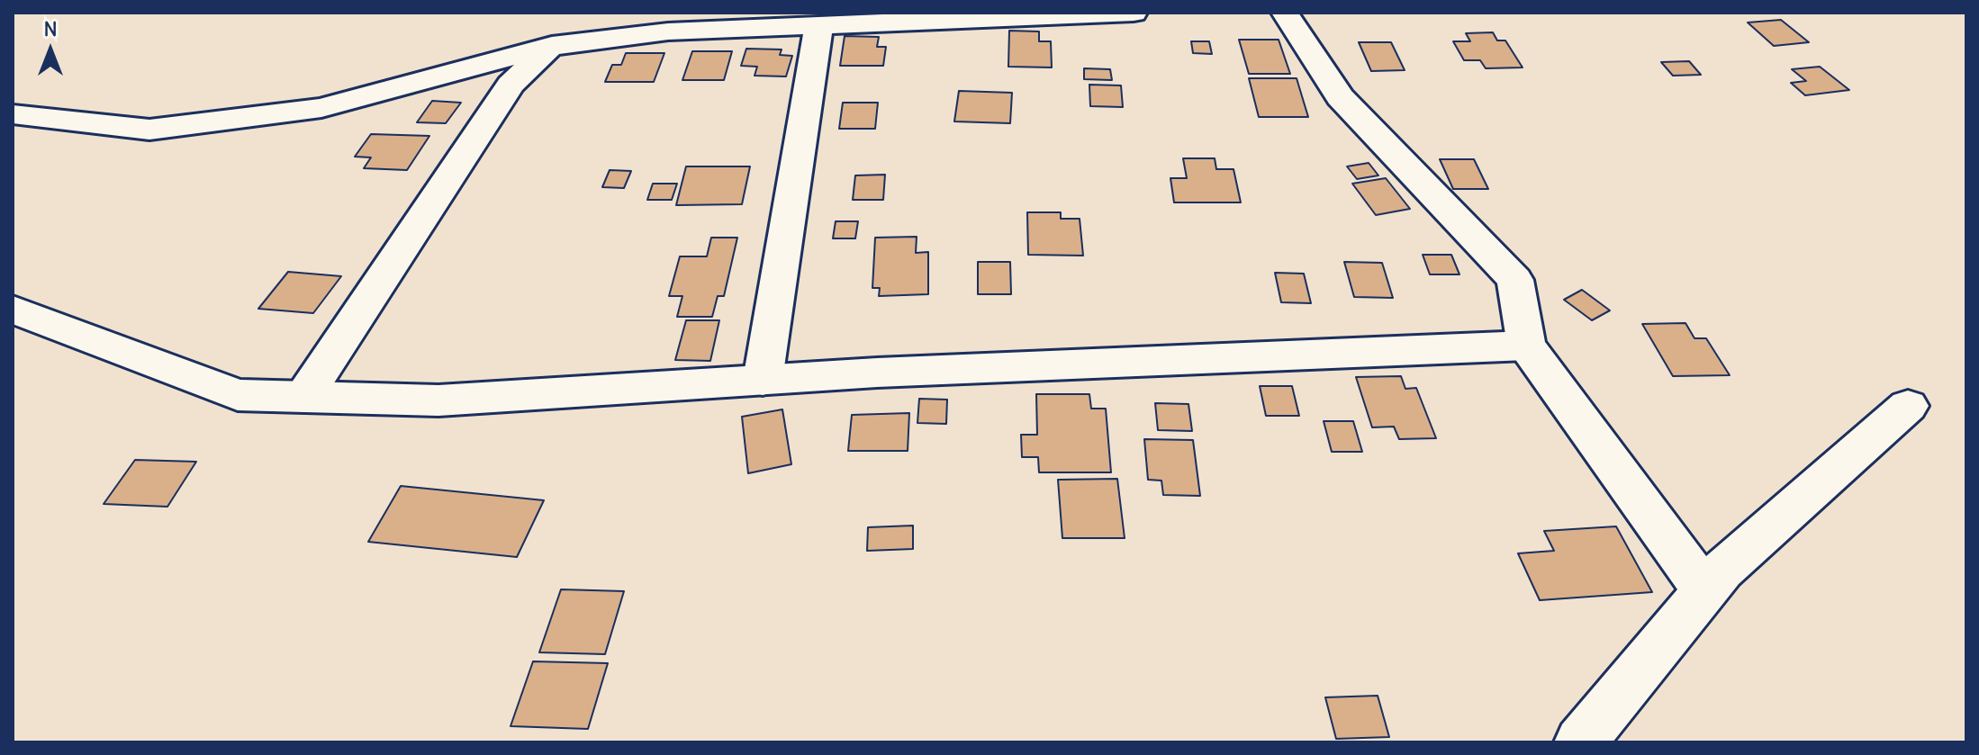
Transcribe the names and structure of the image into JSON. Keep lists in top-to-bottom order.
{
  "north": "top"
}
